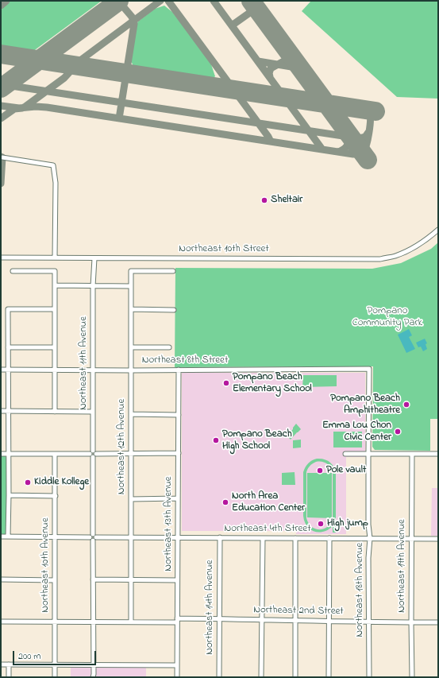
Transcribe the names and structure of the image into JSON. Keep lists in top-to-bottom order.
{
  "streets": {
    "street": [
      "Northeast 10th Street",
      "Northeast 8th Street",
      "Northeast 11th Avenue",
      "Northeast 12th Avenue",
      "Northeast 13th Avenue",
      "Northeast 4th Street",
      "Northeast 10th Avenue",
      "Northeast 19th Avenue",
      "Northeast 18th Avenue",
      "Northeast 14th Avenue",
      "Northeast 2nd Street"
    ]
  },
  "crossings": [
    ["Northeast 10th Street", "Northeast 11th Avenue"],
    ["Northeast 8th Street", "Northeast 11th Avenue"],
    ["Northeast 8th Street", "Northeast 12th Avenue"],
    ["Northeast 8th Street", "Northeast 13th Avenue"],
    ["Northeast 8th Street", "Northeast 18th Avenue"],
    ["Northeast 11th Avenue", "Northeast 4th Street"],
    ["Northeast 12th Avenue", "Northeast 4th Street"],
    ["Northeast 12th Avenue", "Northeast 2nd Street"],
    ["Northeast 13th Avenue", "Northeast 4th Street"],
    ["Northeast 13th Avenue", "Northeast 2nd Street"],
    ["Northeast 4th Street", "Northeast 10th Avenue"],
    ["Northeast 4th Street", "Northeast 19th Avenue"],
    ["Northeast 4th Street", "Northeast 18th Avenue"],
    ["Northeast 4th Street", "Northeast 14th Avenue"],
    ["Northeast 10th Avenue", "Northeast 2nd Street"],
    ["Northeast 19th Avenue", "Northeast 2nd Street"],
    ["Northeast 18th Avenue", "Northeast 2nd Street"],
    ["Northeast 14th Avenue", "Northeast 2nd Street"]
  ],
  "parks": ["Pompano Community Park"],
  "places": [
    "Sheltair",
    "Pompano Beach Elementary School",
    "Pompano Beach Amphitheatre",
    "Emma Lou Chon Civic Center",
    "Pompano Beach High School",
    "Pole vault",
    "Kiddle Kollege",
    "North Area Education Center",
    "High jump"
  ],
  "scale_bar": "200 m"
}
